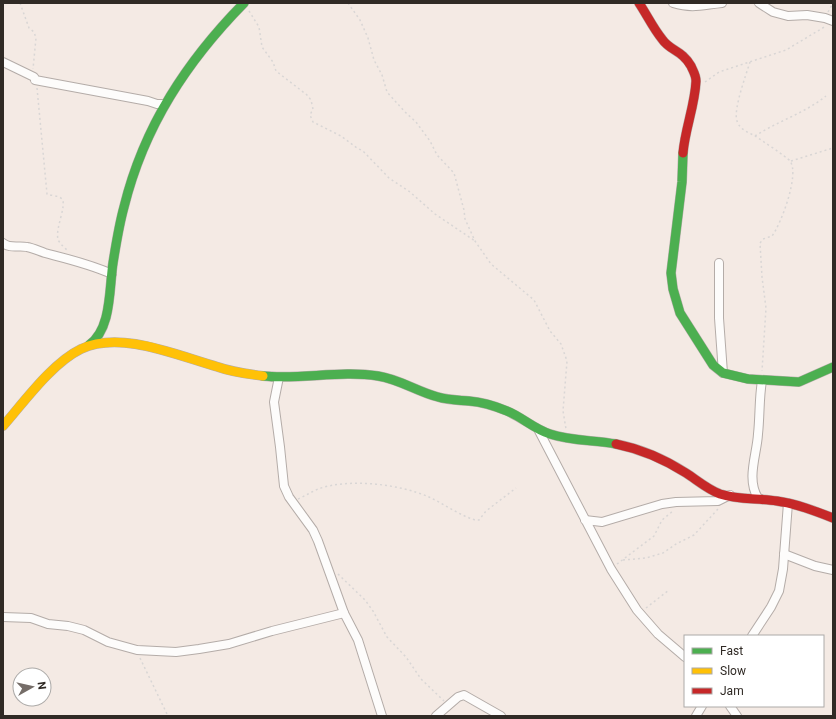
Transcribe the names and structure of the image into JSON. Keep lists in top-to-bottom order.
{
  "legend": ["Fast", "Slow", "Jam"],
  "north": "right"
}
